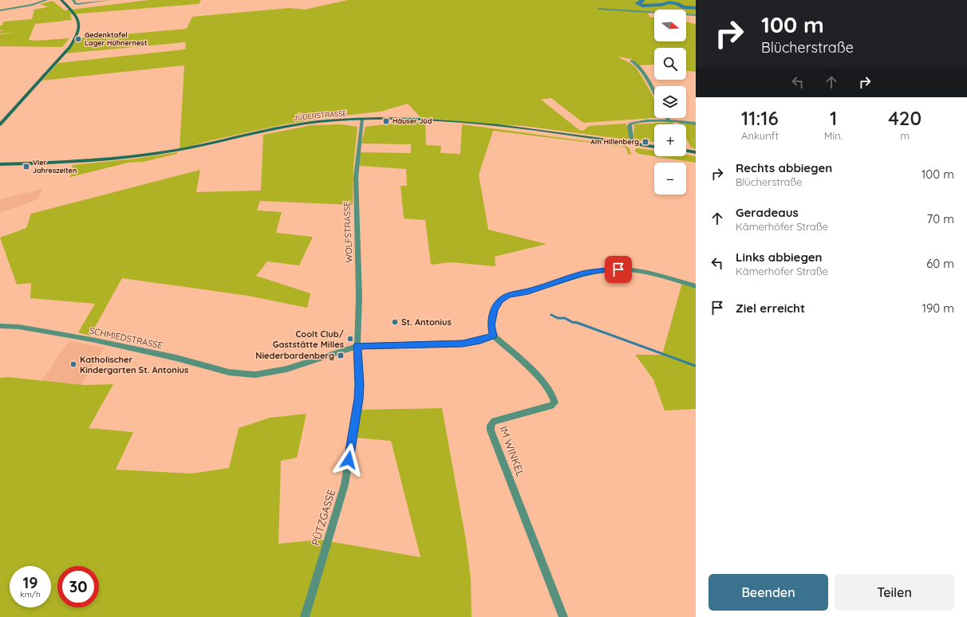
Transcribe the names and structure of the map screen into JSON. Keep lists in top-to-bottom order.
{
  "streets": {
    "main road": ["JÜDERSTRASSE"],
    "street": [
      "WOLFSTRASSE",
      "SCHMIEDSTRASSE",
      "IM WINKEL",
      "PÜTZGASSE"
    ]
  },
  "crossings": [
    ["JÜDERSTRASSE", "WOLFSTRASSE"],
    ["WOLFSTRASSE", "SCHMIEDSTRASSE"],
    ["WOLFSTRASSE", "PÜTZGASSE"],
    ["SCHMIEDSTRASSE", "IM WINKEL"],
    ["SCHMIEDSTRASSE", "PÜTZGASSE"]
  ],
  "places": {
    "other": [
      "Gedenktafel Lager Hühnernest",
      "St. Antonius",
      "Coolt Club/ Gaststätte Milles",
      "Katholischer Kindergarten St. Antonius"
    ],
    "transit": [
      "Häuser Jüd",
      "Am Hillenberg",
      "Vier Jahreszeiten",
      "Niederbardenberg"
    ]
  },
  "north": "right",
  "page": {
    "turn": ["100 m", "Blücherstraße"],
    "map_buttons": ["+", "−"],
    "eta": [
      "11:16",
      "Ankunft",
      "1",
      "Min.",
      "420",
      "m"
    ],
    "list": [
      {
        "name": "Rechts abbiegen",
        "note": "Blücherstraße",
        "value": "100 m"
      },
      {
        "name": "Geradeaus",
        "note": "Kämerhöfer Straße",
        "value": "70 m"
      },
      {
        "name": "Links abbiegen",
        "note": "Kämerhöfer Straße",
        "value": "60 m"
      },
      {
        "name": "Ziel erreicht",
        "value": "190 m"
      }
    ],
    "speed": "19 km/h",
    "limit": "30",
    "buttons": ["Beenden", "Teilen"]
  }
}
